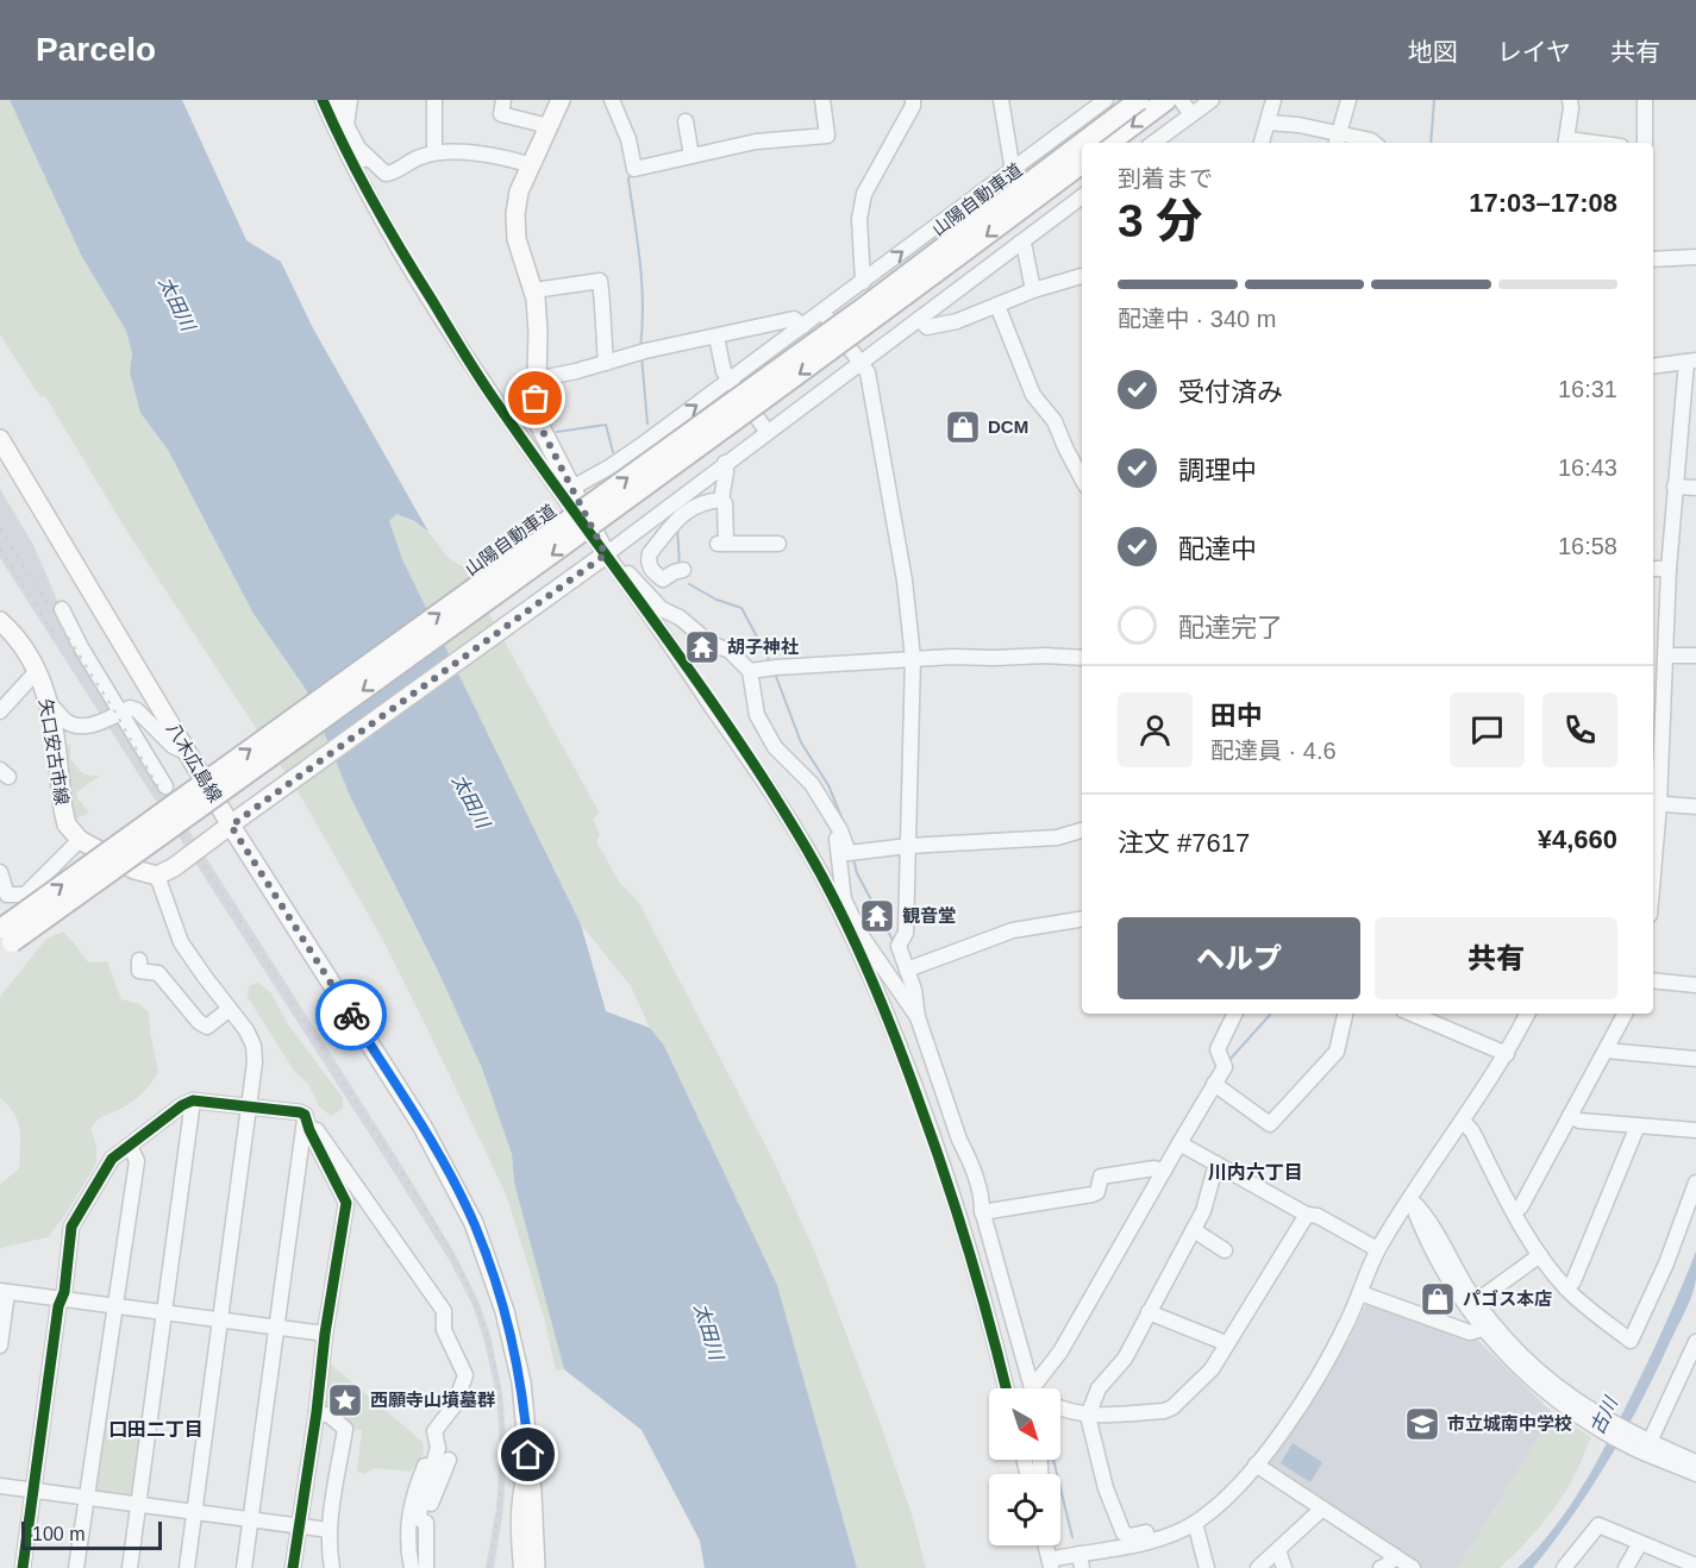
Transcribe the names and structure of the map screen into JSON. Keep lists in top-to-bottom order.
{
  "streets": {
    "highway": ["山陽自動車道"],
    "main road": ["矢口安古市線", "八木広島線"]
  },
  "districts": ["川内六丁目", "口田二丁目"],
  "water": ["太田川", "古川"],
  "places": {
    "shop": ["DCM", "パゴス本店"],
    "temple": ["胡子神社", "観音堂"],
    "place": ["西願寺山墳墓群"],
    "school or university": ["市立城南中学校"]
  },
  "scale_bar": "100 m",
  "north": "bottom right",
  "page": {
    "header": "Parcelo",
    "nav": ["地図", "レイヤ", "共有"],
    "heading": ["3 分", "到着まで", "17:03–17:08"],
    "panel": [
      "田中",
      "配達員 · 4.6",
      "注文 #7617",
      "¥4,660"
    ],
    "bar": "配達中 · 340 m",
    "list": [
      ["受付済み", "16:31"],
      ["調理中", "16:43"],
      ["配達中", "16:58"],
      "配達完了"
    ],
    "buttons": ["ヘルプ", "共有"],
    "scale": "100 m"
  }
}
